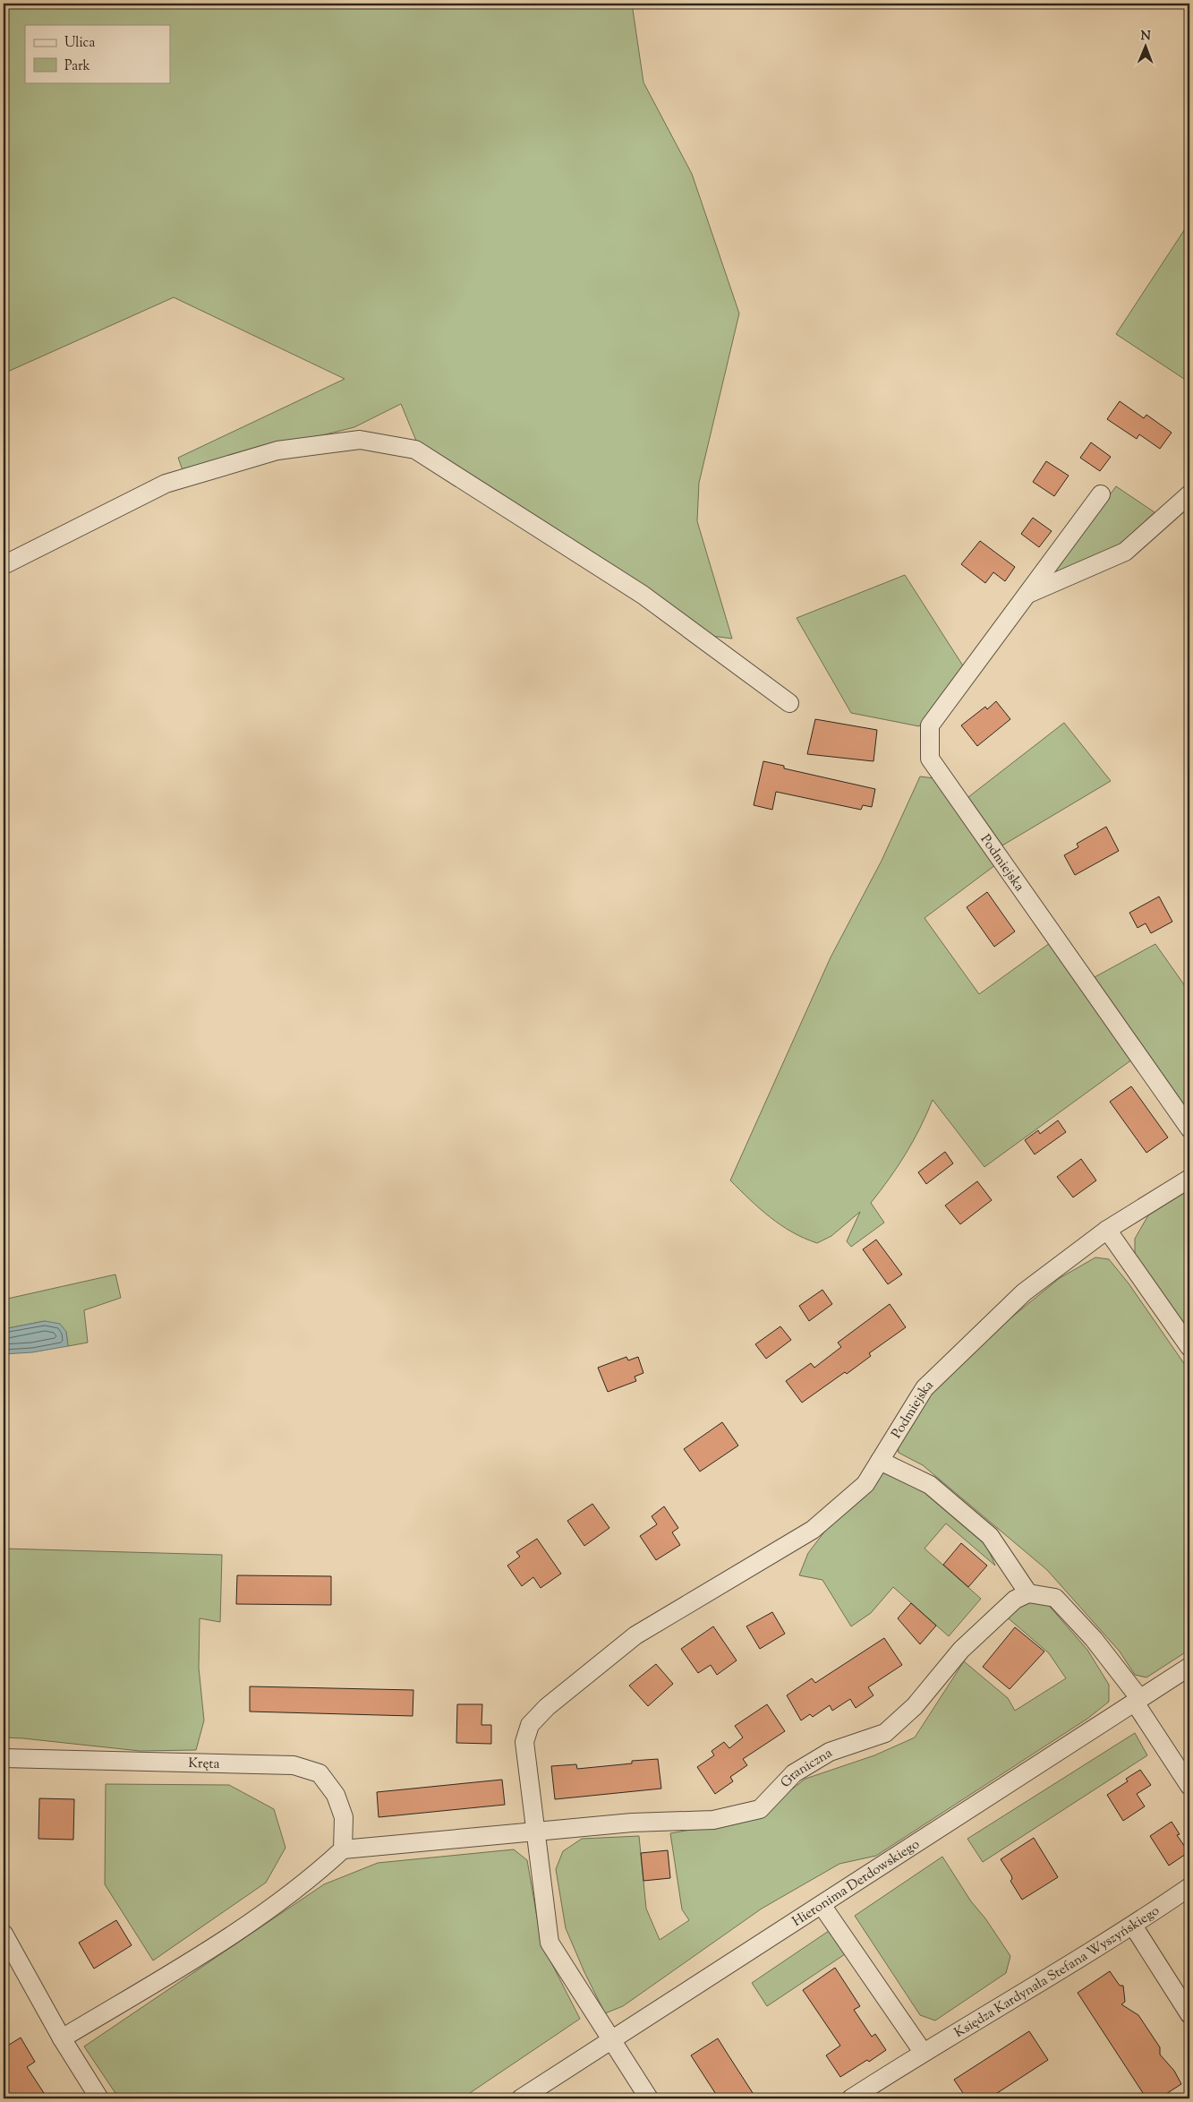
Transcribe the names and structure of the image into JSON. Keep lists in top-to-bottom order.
{
  "streets": {
    "street": [
      "Podmiejska",
      "Kręta",
      "Graniczna",
      "Hieronima Derdowskiego",
      "Księdza Kardynała Stefana Wyszyńskiego"
    ]
  },
  "crossings": [
    ["Podmiejska", "Graniczna"]
  ],
  "legend": ["Ulica", "Park"],
  "north": "top"
}
